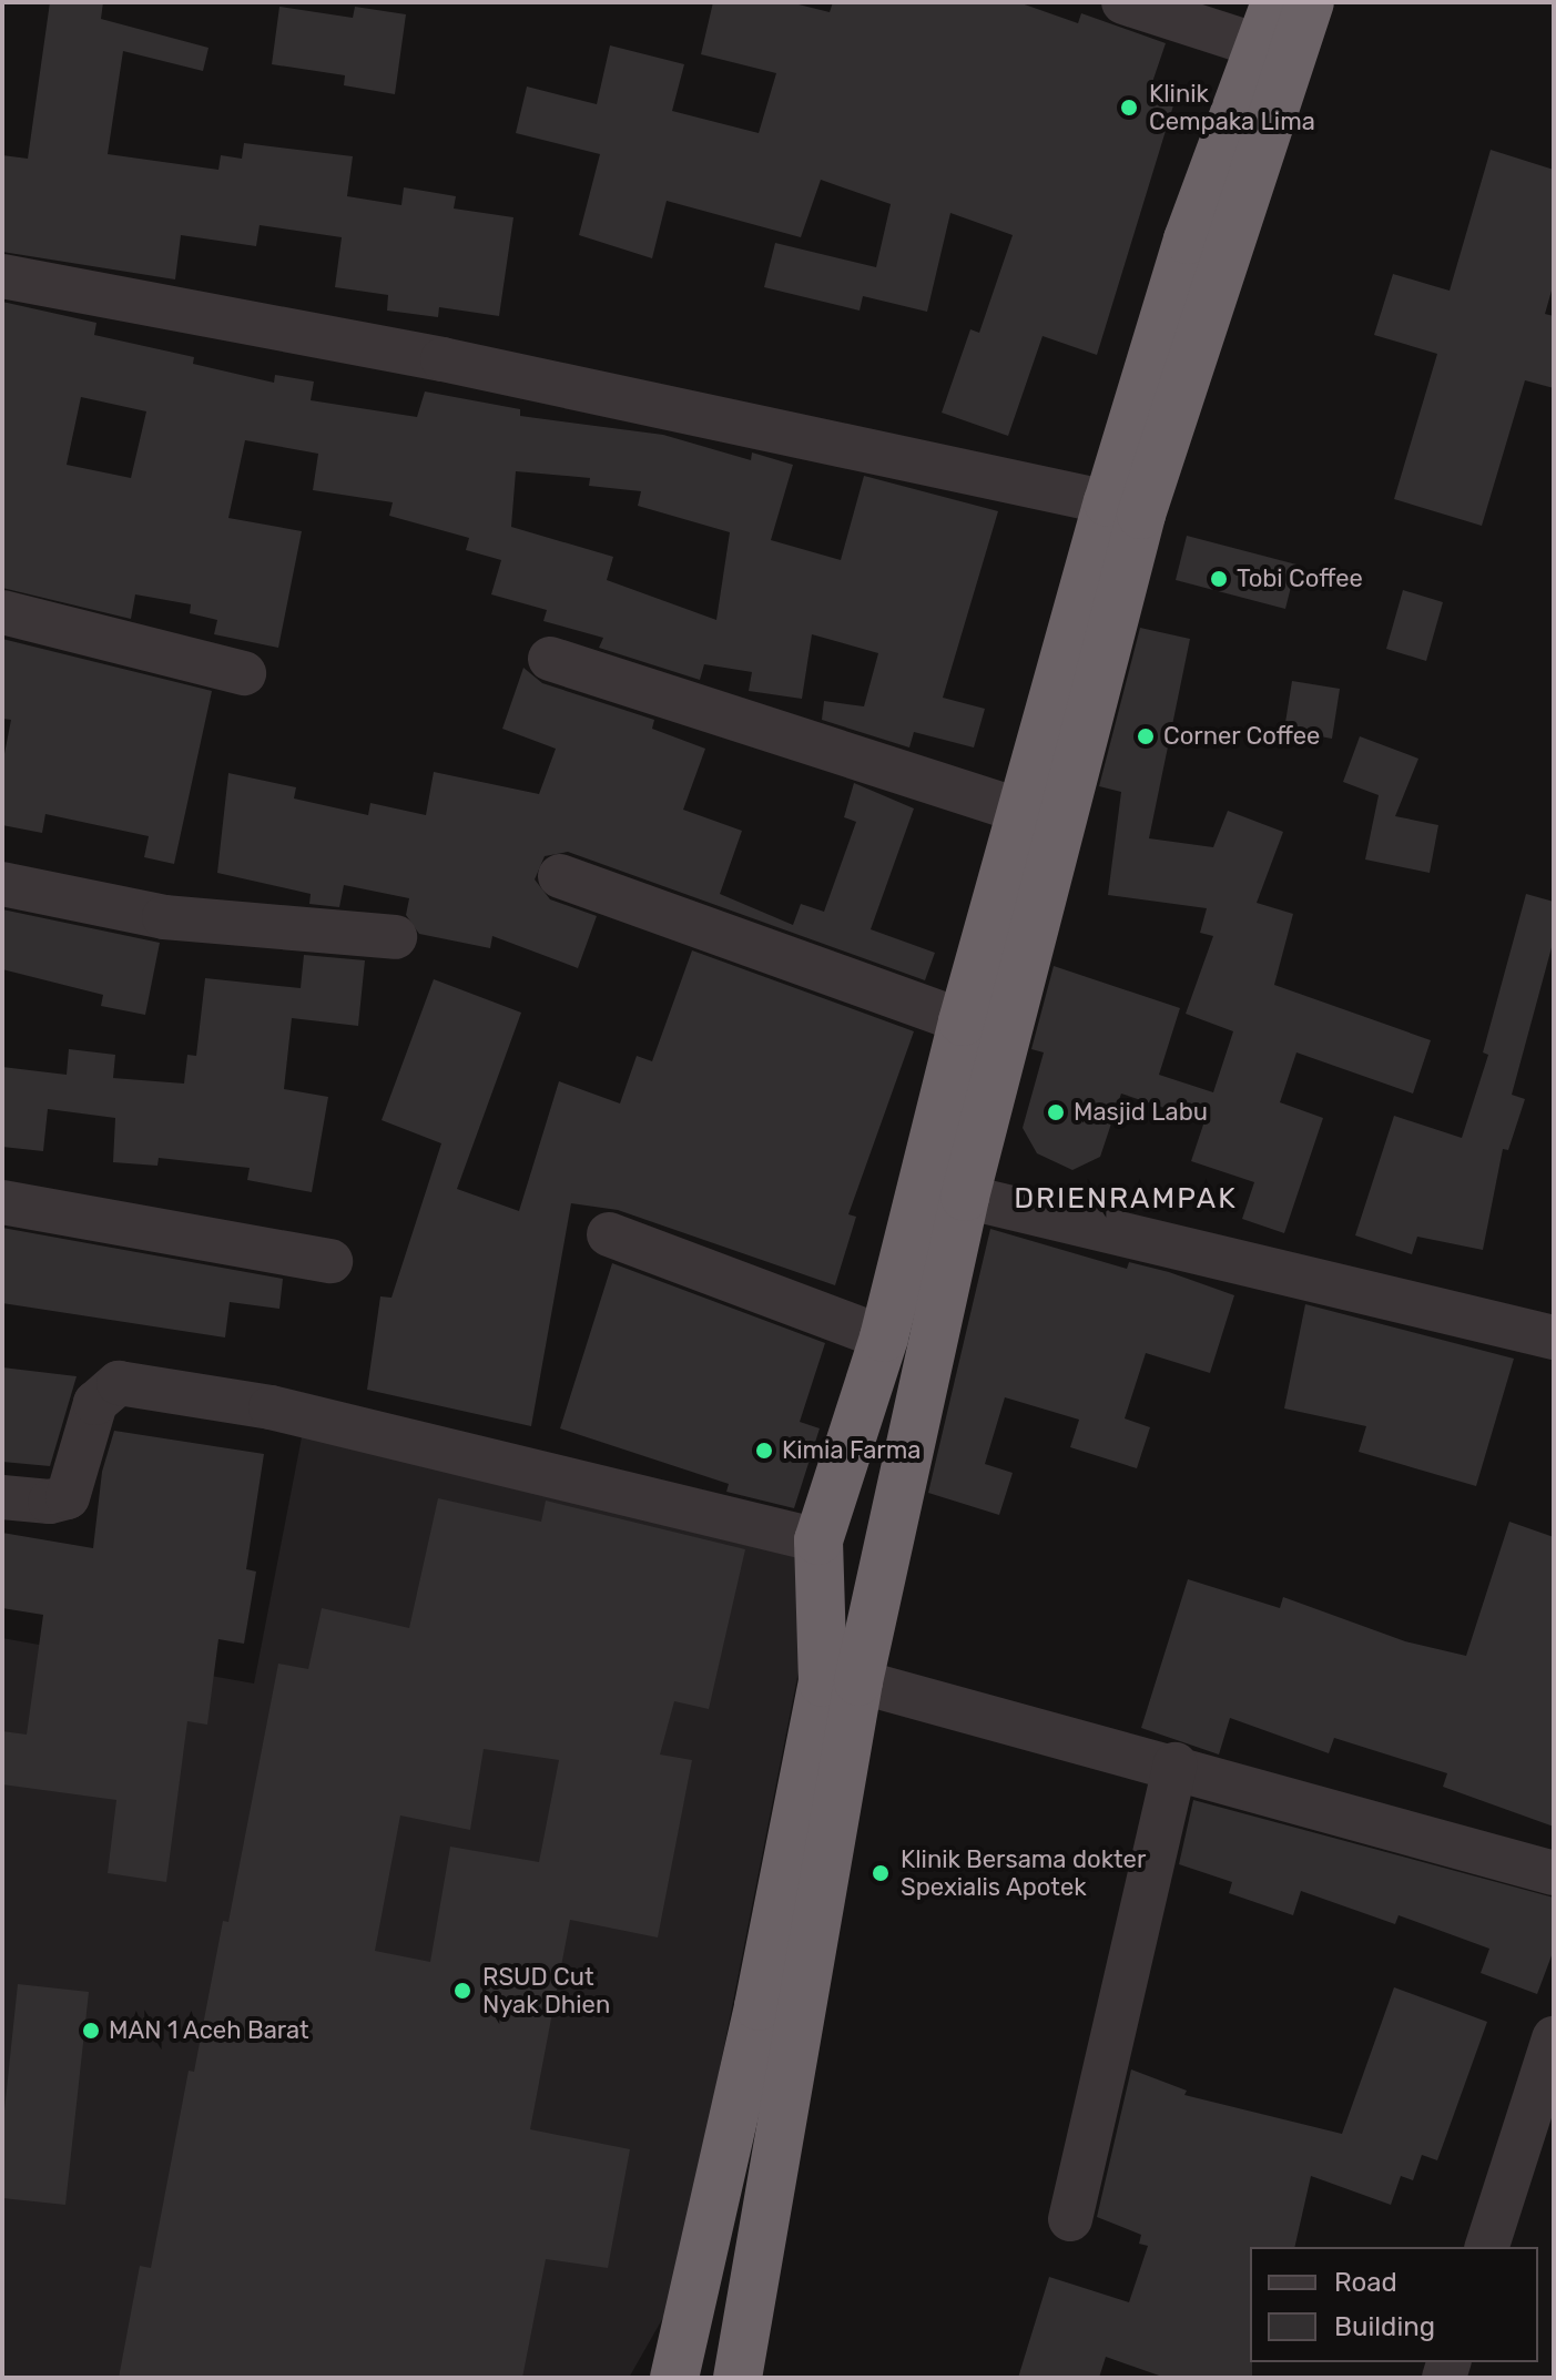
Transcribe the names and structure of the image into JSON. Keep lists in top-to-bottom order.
{
  "districts": ["DRIENRAMPAK"],
  "places": [
    "Klinik Cempaka Lima",
    "Tobi Coffee",
    "Corner Coffee",
    "Masjid Labu",
    "Kimia Farma",
    "Klinik Bersama dokter Spexialis Apotek",
    "RSUD Cut Nyak Dhien",
    "MAN 1 Aceh Barat"
  ],
  "legend": ["Road", "Building"]
}
